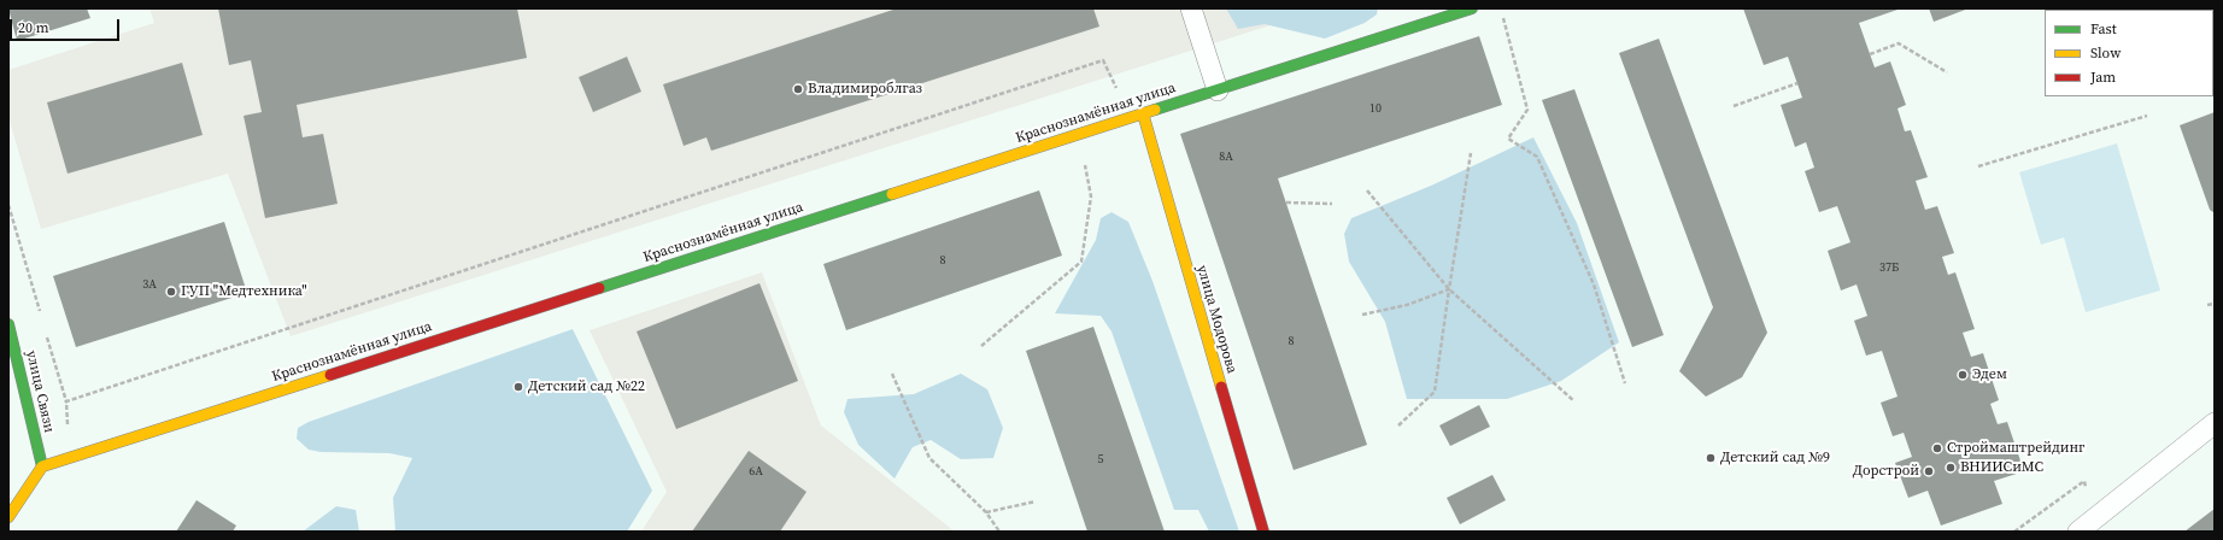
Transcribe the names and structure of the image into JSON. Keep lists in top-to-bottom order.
{
  "streets": {
    "street": ["Краснознамённая улица", "улица Модорова", "улица Связи"]
  },
  "crossings": [
    ["Краснознамённая улица", "улица Модорова"],
    ["Краснознамённая улица", "улица Связи"]
  ],
  "places": [
    "Владимироблгаз",
    "ГУП \"Медтехника\"",
    "Эдем",
    "Детский сад №22",
    "Строймаштрейдинг",
    "Детский сад №9",
    "ВНИИСиМС",
    "Дорстрой"
  ],
  "house_numbers": [
    "10",
    "8А",
    "8",
    "37Б",
    "3А",
    "8",
    "5",
    "6А"
  ],
  "legend": ["Fast", "Slow", "Jam"],
  "scale_bar": "20 m"
}
